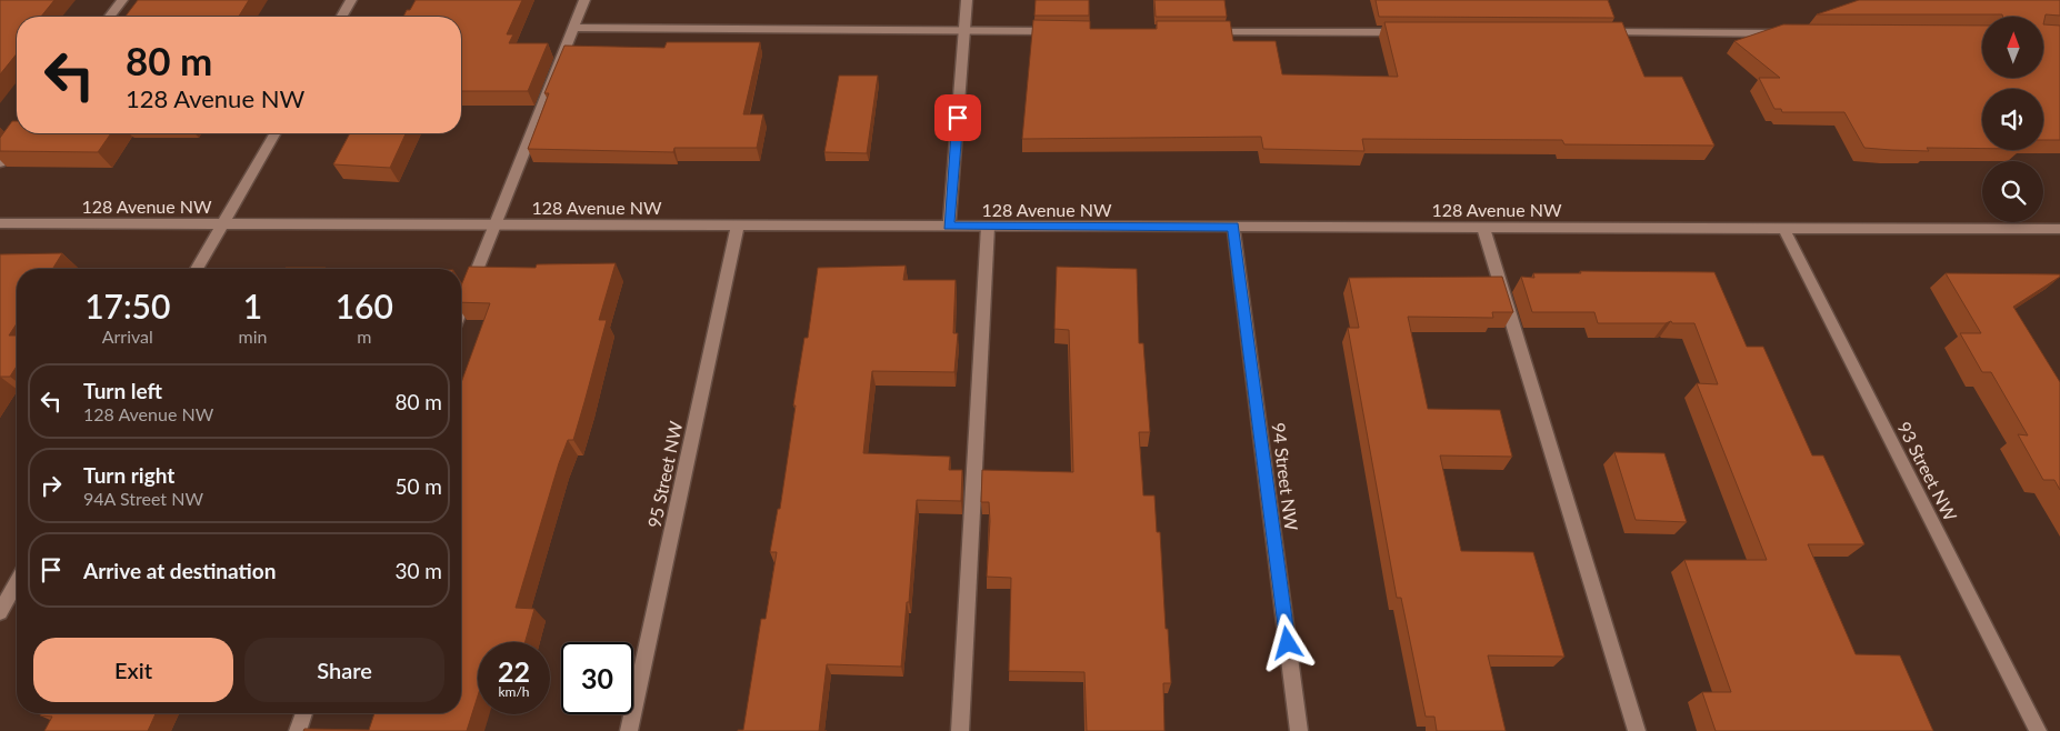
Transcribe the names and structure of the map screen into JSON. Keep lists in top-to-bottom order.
{
  "streets": {
    "street": [
      "128 Avenue NW",
      "93 Street NW",
      "95 Street NW",
      "94 Street NW"
    ]
  },
  "crossings": [
    ["128 Avenue NW", "93 Street NW"],
    ["128 Avenue NW", "95 Street NW"],
    ["128 Avenue NW", "94 Street NW"]
  ],
  "north": "top",
  "page": {
    "turn": ["80 m", "128 Avenue NW"],
    "eta": [
      "17:50",
      "Arrival",
      "1",
      "min",
      "160",
      "m"
    ],
    "list": [
      {
        "name": "Turn left",
        "note": "128 Avenue NW",
        "value": "80 m"
      },
      {
        "name": "Turn right",
        "note": "94A Street NW",
        "value": "50 m"
      },
      {
        "name": "Arrive at destination",
        "value": "30 m"
      }
    ],
    "buttons": ["Exit", "Share"],
    "speed": "22 km/h",
    "limit": "30"
  }
}
